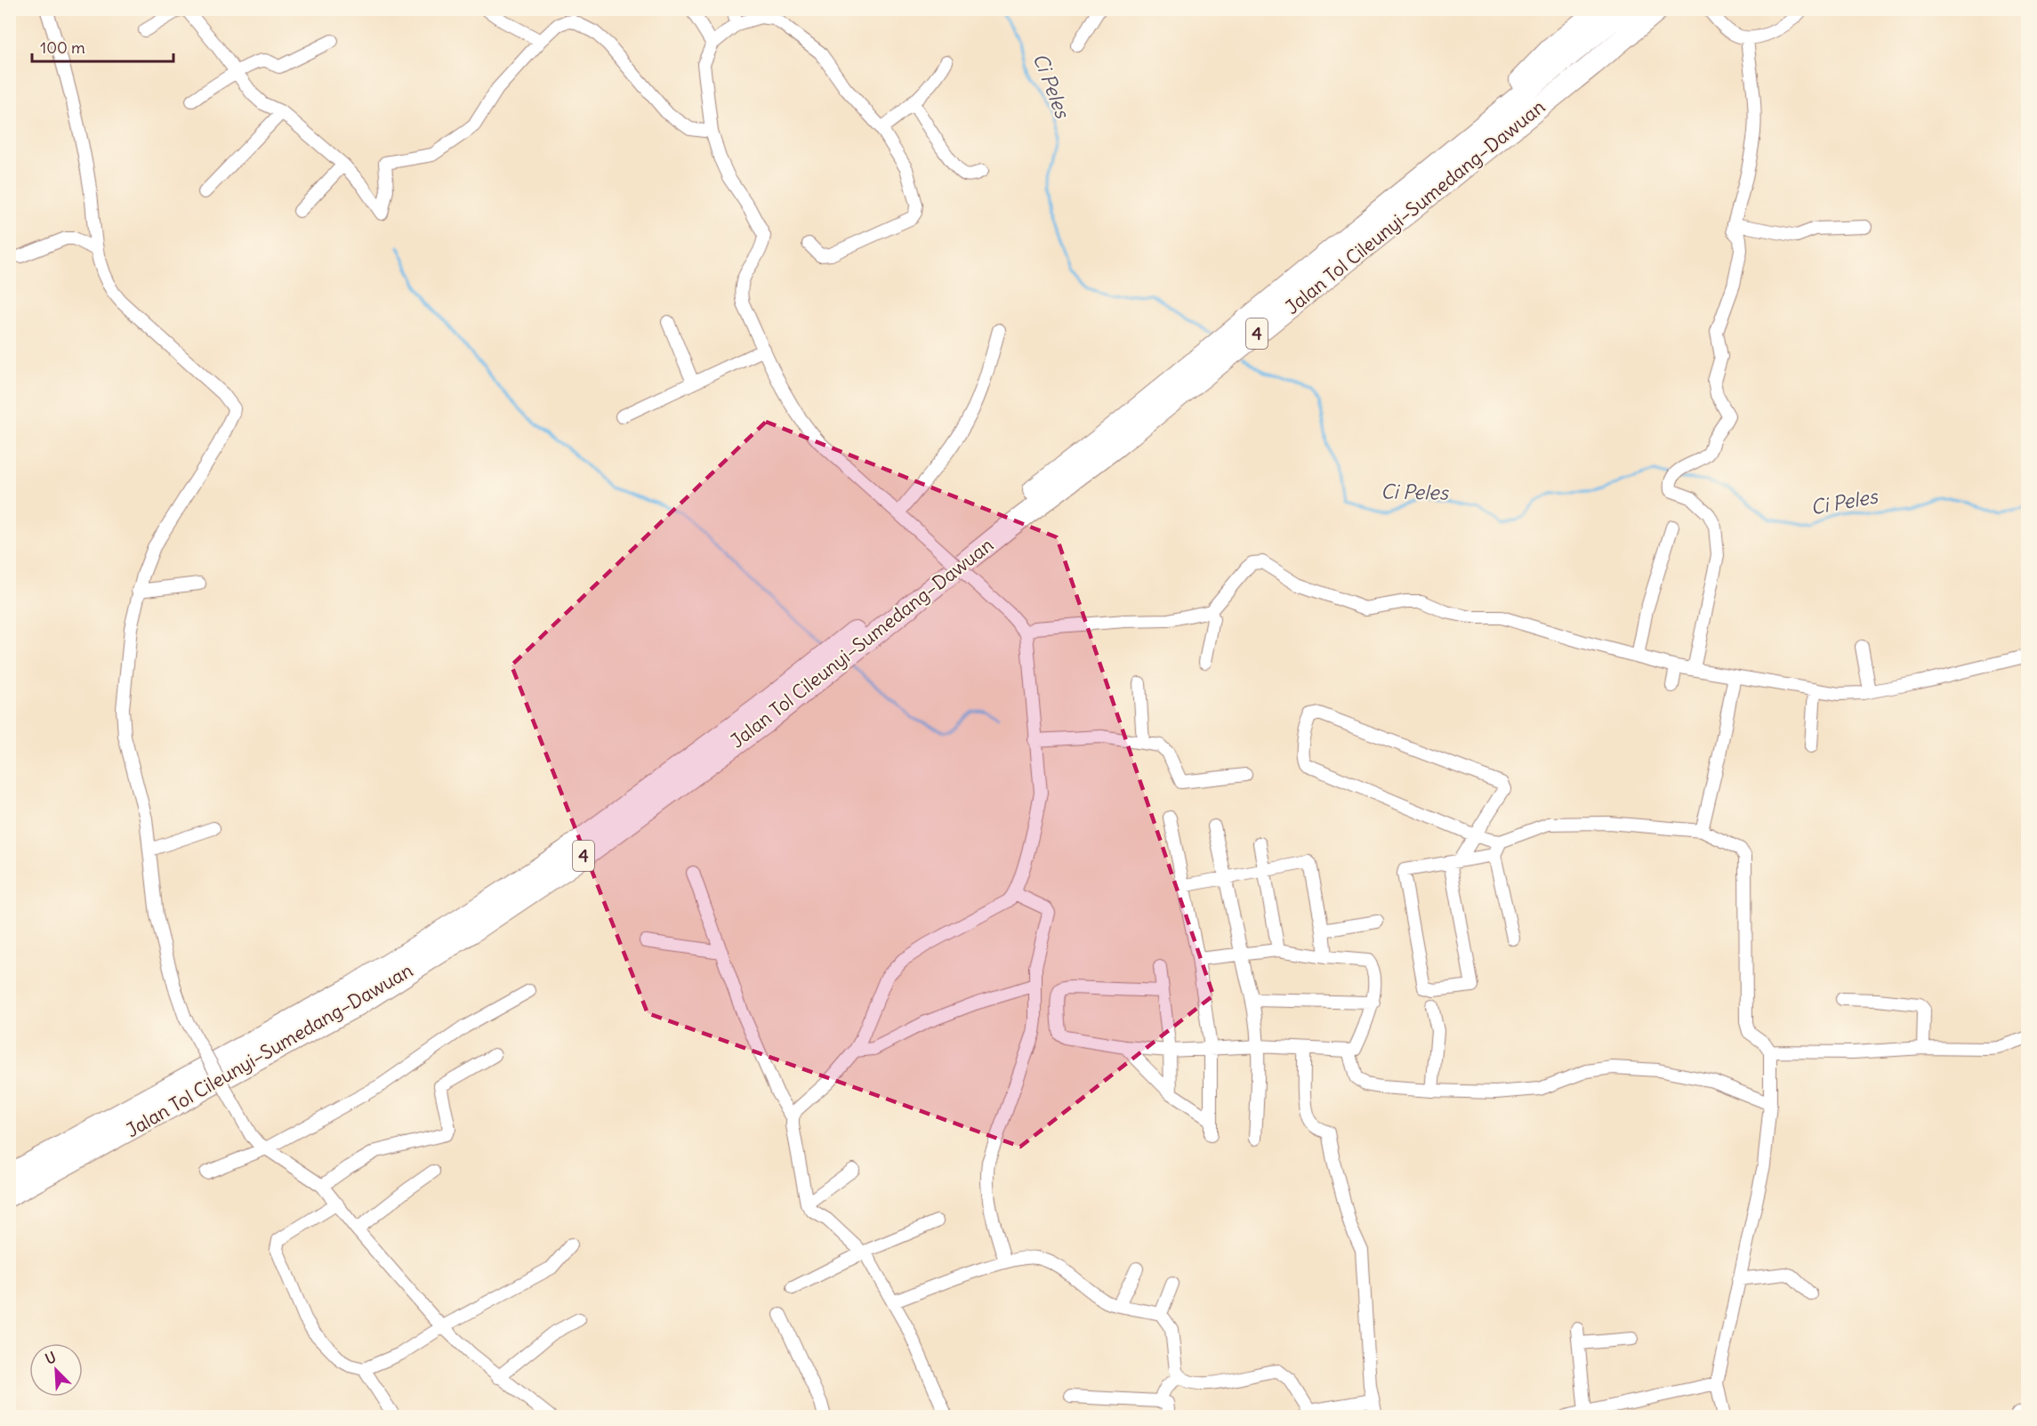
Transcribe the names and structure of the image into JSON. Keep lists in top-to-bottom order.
{
  "streets": {
    "highway": ["Jalan Tol Cileunyi–Sumedang–Dawuan", "4"]
  },
  "water": ["Ci Peles"],
  "scale_bar": "100 m",
  "north": "top left"
}
